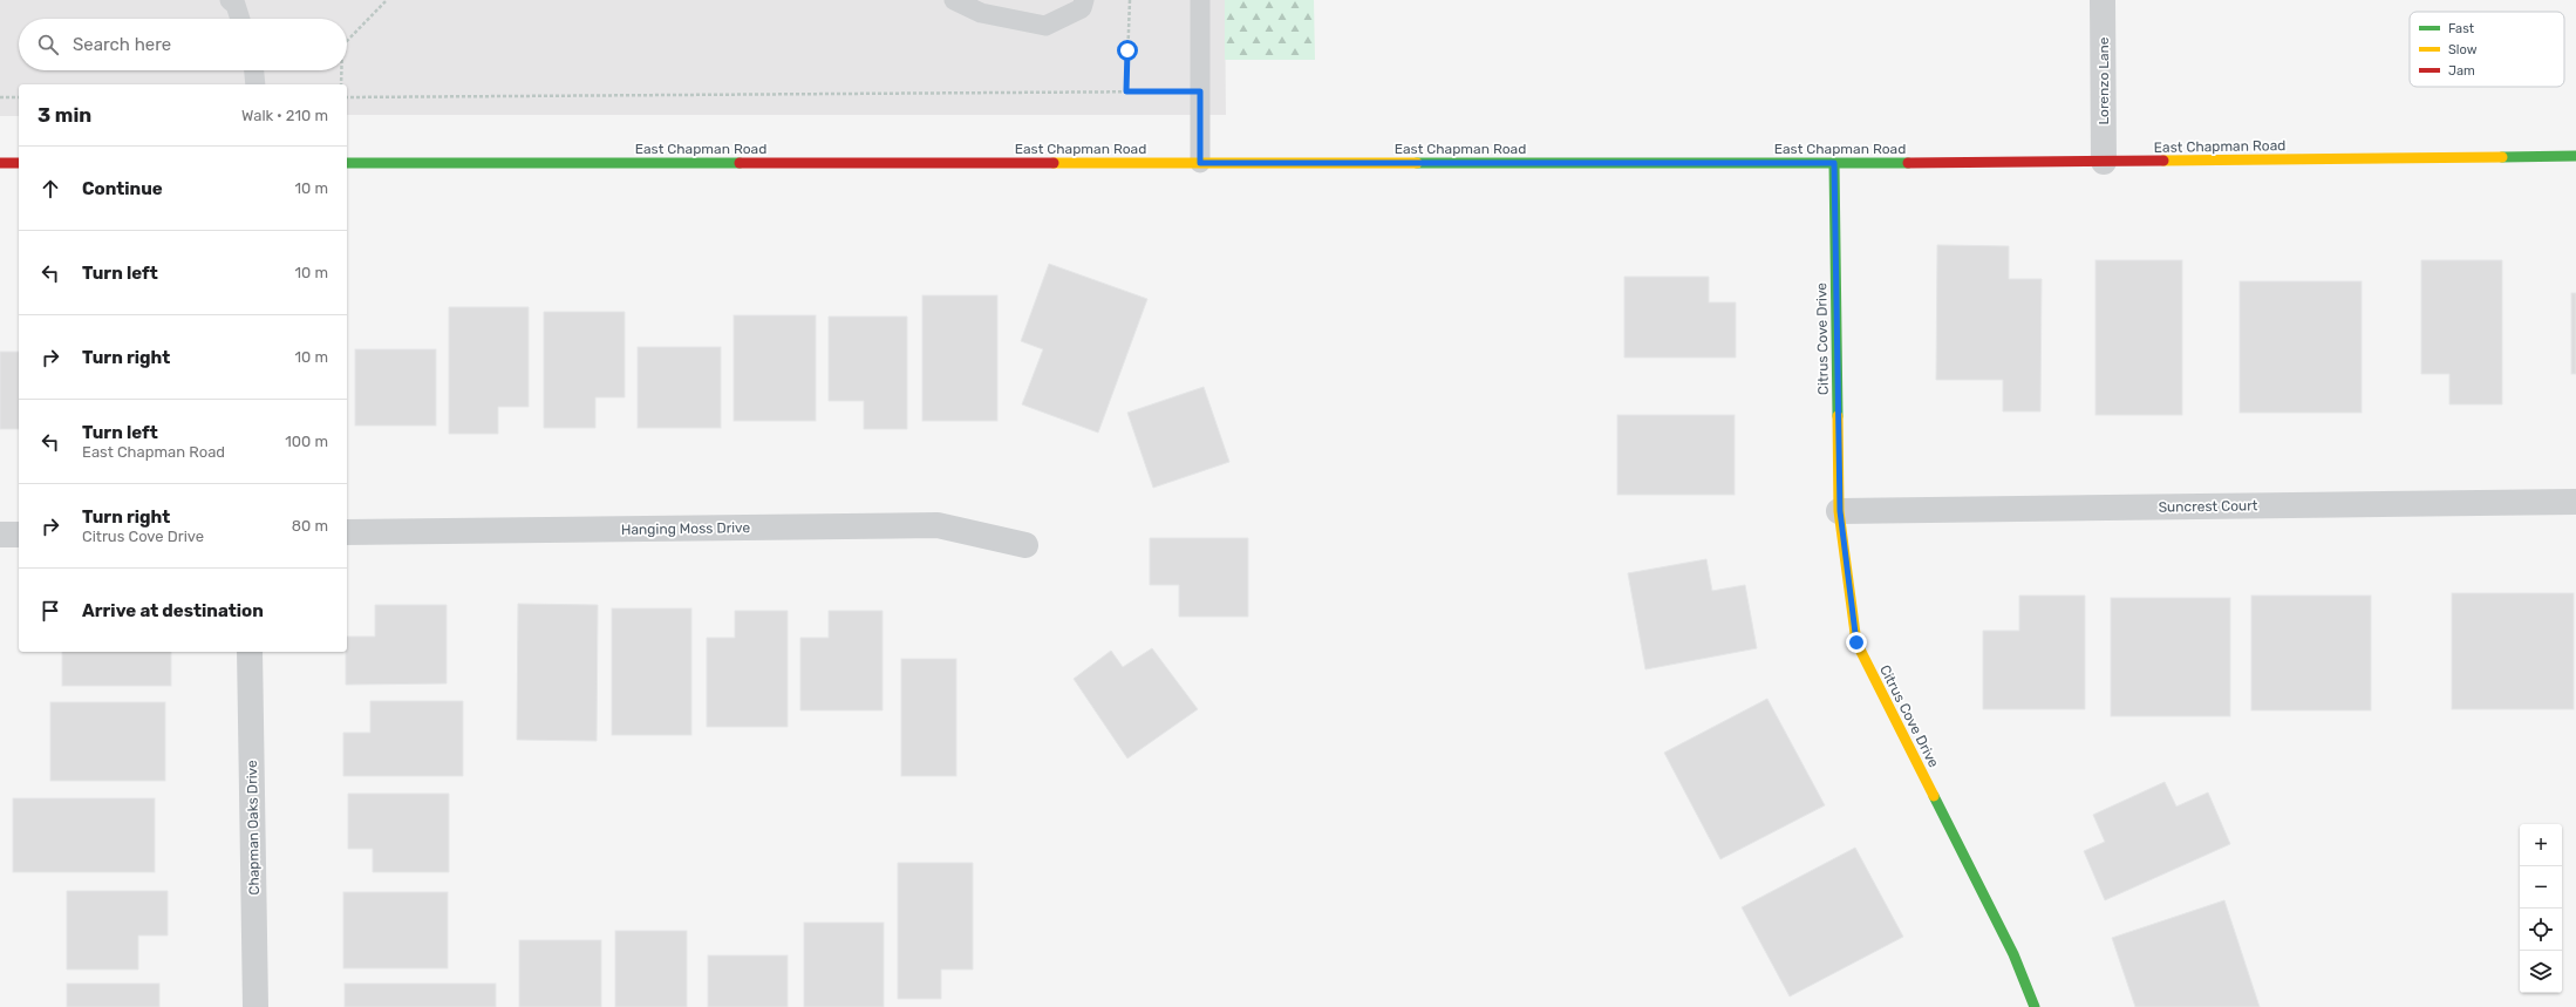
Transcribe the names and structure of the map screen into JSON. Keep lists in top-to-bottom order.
{
  "streets": {
    "street": [
      "Lorenzo Lane",
      "East Chapman Road",
      "Citrus Cove Drive",
      "Suncrest Court",
      "Hanging Moss Drive",
      "Chapman Oaks Drive"
    ]
  },
  "crossings": [
    ["Lorenzo Lane", "East Chapman Road"],
    ["East Chapman Road", "Citrus Cove Drive"],
    ["Citrus Cove Drive", "Suncrest Court"]
  ],
  "legend": ["Fast", "Slow", "Jam"],
  "page": {
    "search": "Search here",
    "heading": ["3 min", "Walk · 210 m"],
    "list": [
      ["Continue", "10 m"],
      ["Turn left", "10 m"],
      ["Turn right", "10 m"],
      ["Turn left", "East Chapman Road", "100 m"],
      ["Turn right", "Citrus Cove Drive", "80 m"],
      "Arrive at destination"
    ],
    "map_buttons": ["+", "−"]
  }
}
